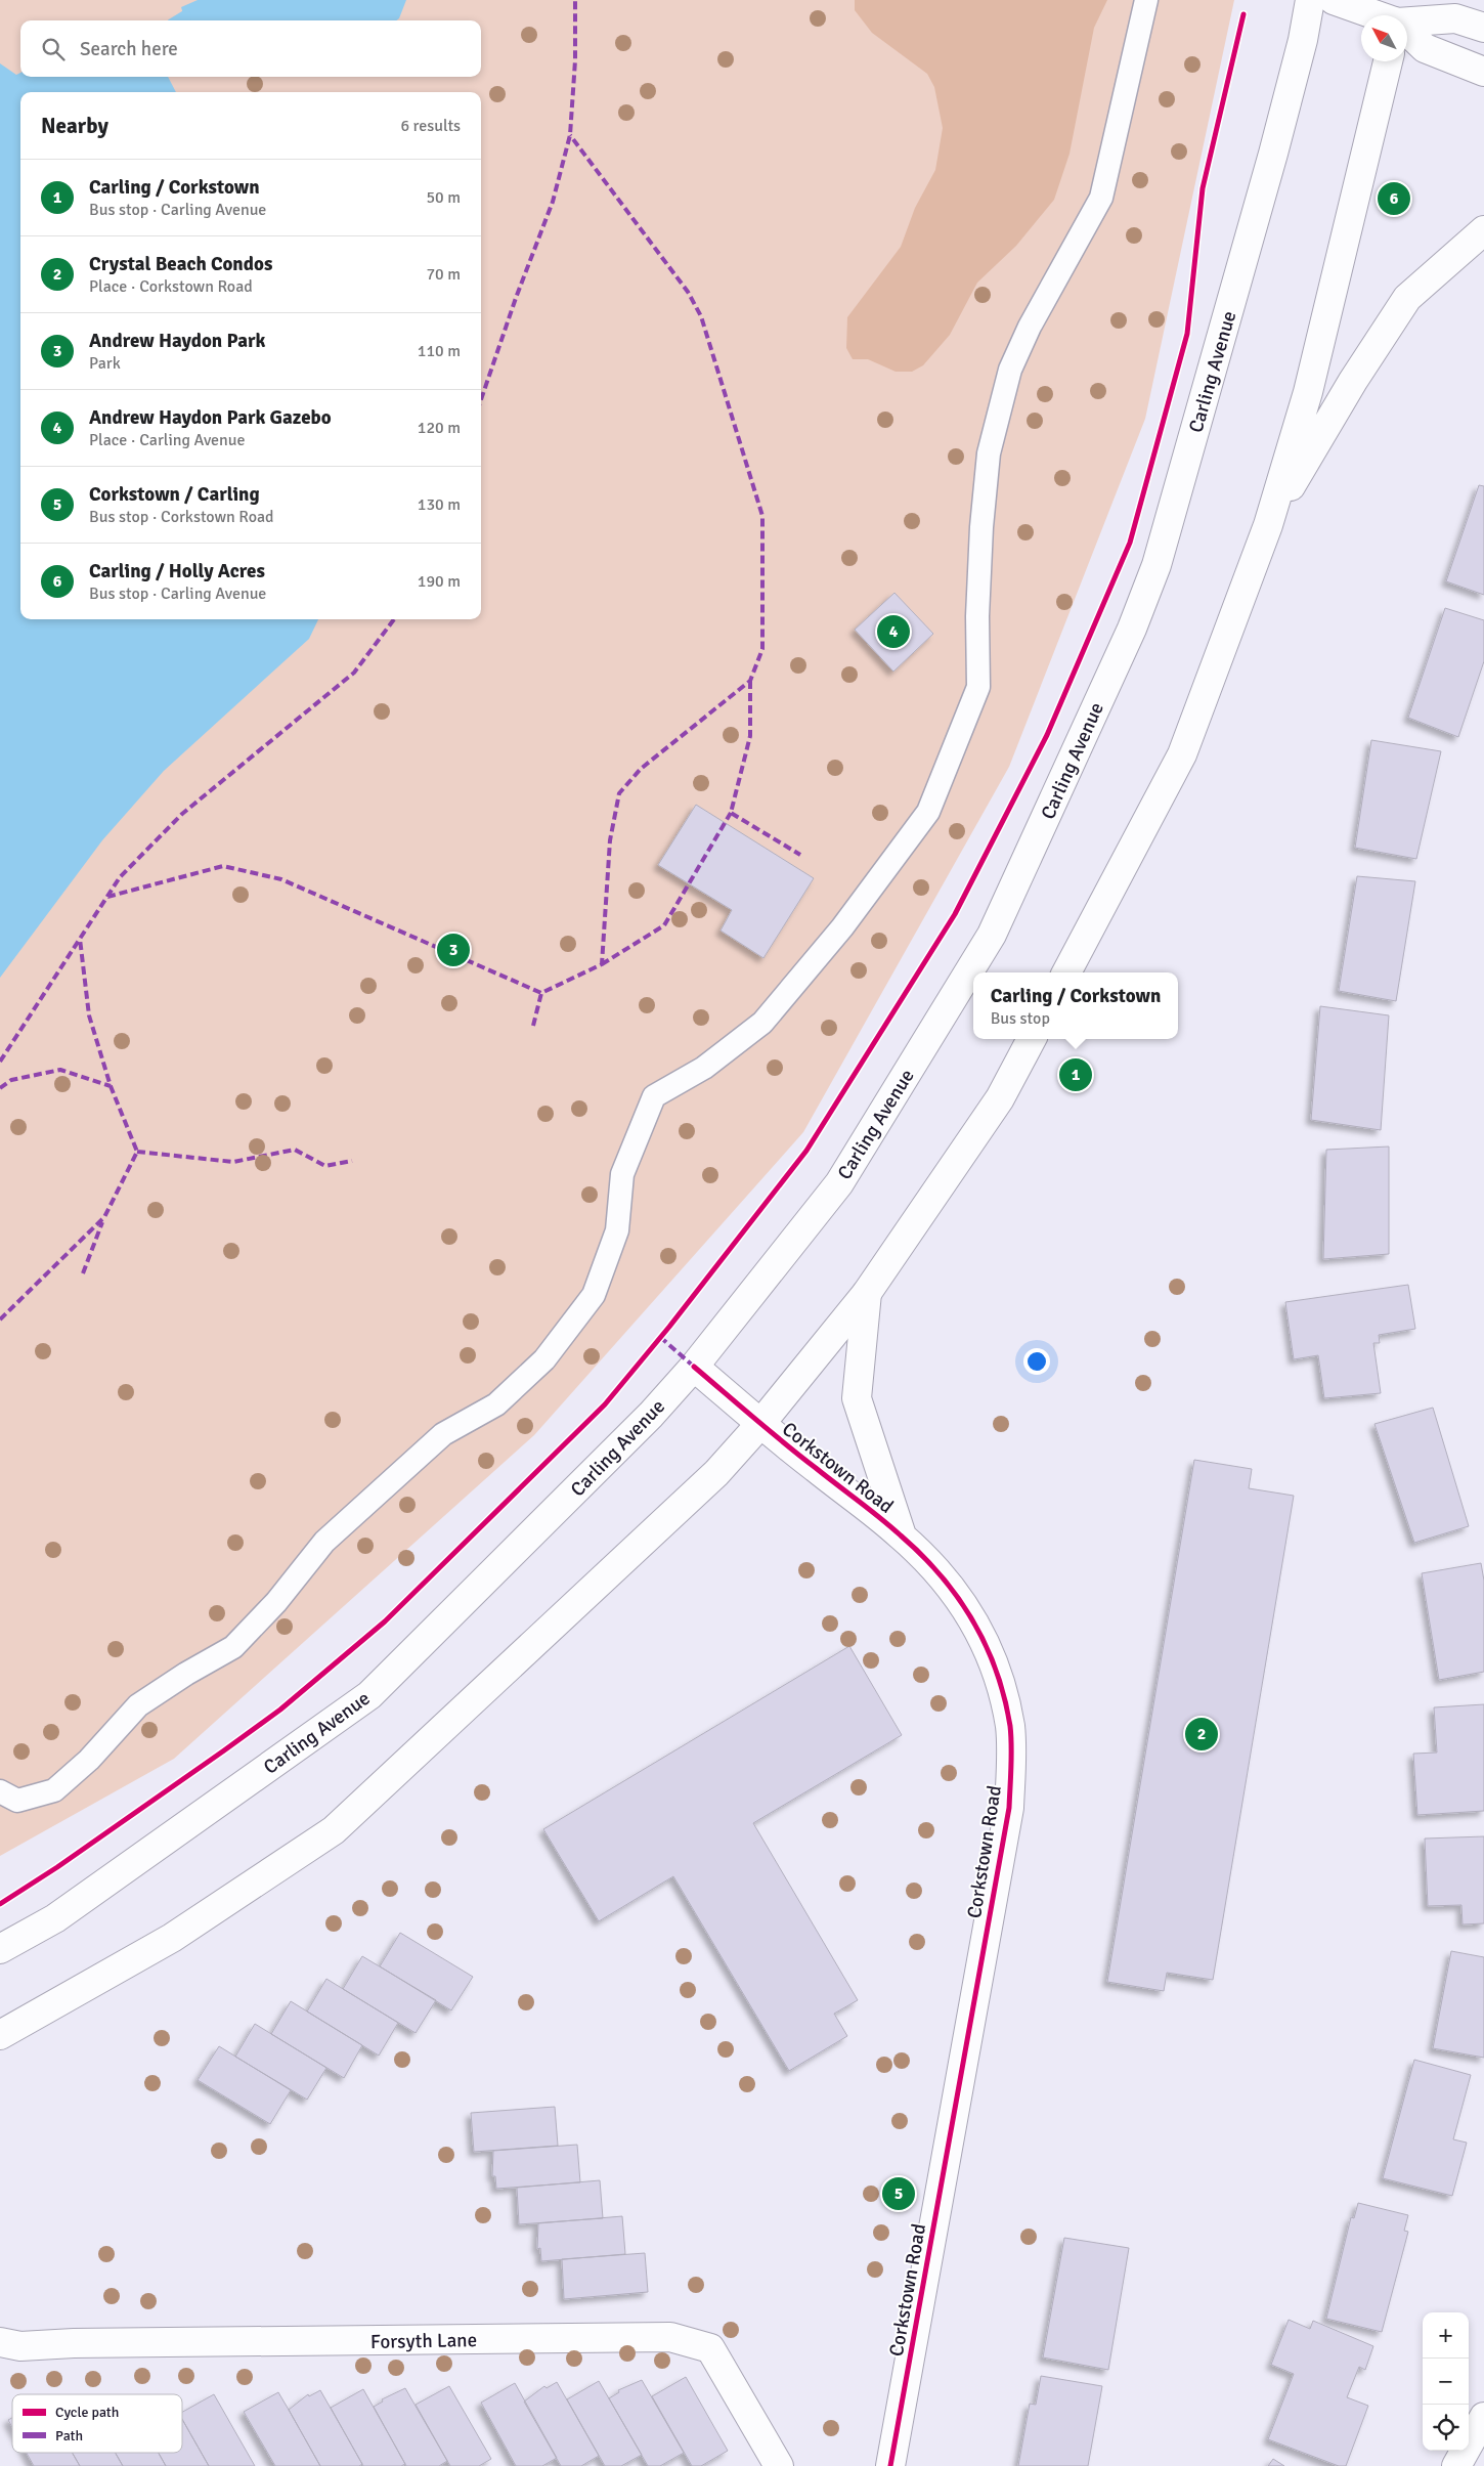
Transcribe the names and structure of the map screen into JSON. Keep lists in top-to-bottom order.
{
  "streets": {
    "main road": ["Carling Avenue", "Corkstown Road", "Forsyth Lane"]
  },
  "crossings": [
    ["Carling Avenue", "Corkstown Road"]
  ],
  "legend": ["Cycle path", "Path"],
  "north": "top left",
  "page": {
    "search": "Search here",
    "heading": ["Nearby", "6 results"],
    "list": [
      {
        "mark": "1",
        "name": "Carling / Corkstown",
        "note": "Bus stop · Carling Avenue",
        "value": "50 m"
      },
      {
        "mark": "2",
        "name": "Crystal Beach Condos",
        "note": "Place · Corkstown Road",
        "value": "70 m"
      },
      {
        "mark": "3",
        "name": "Andrew Haydon Park",
        "note": "Park",
        "value": "110 m"
      },
      {
        "mark": "4",
        "name": "Andrew Haydon Park Gazebo",
        "note": "Place · Carling Avenue",
        "value": "120 m"
      },
      {
        "mark": "5",
        "name": "Corkstown / Carling",
        "note": "Bus stop · Corkstown Road",
        "value": "130 m"
      },
      {
        "mark": "6",
        "name": "Carling / Holly Acres",
        "note": "Bus stop · Carling Avenue",
        "value": "190 m"
      }
    ],
    "pins": [
      "6",
      "4",
      "3",
      "1",
      "2",
      "5"
    ],
    "popup": ["Carling / Corkstown", "Bus stop"],
    "map_buttons": ["+", "−"]
  }
}
